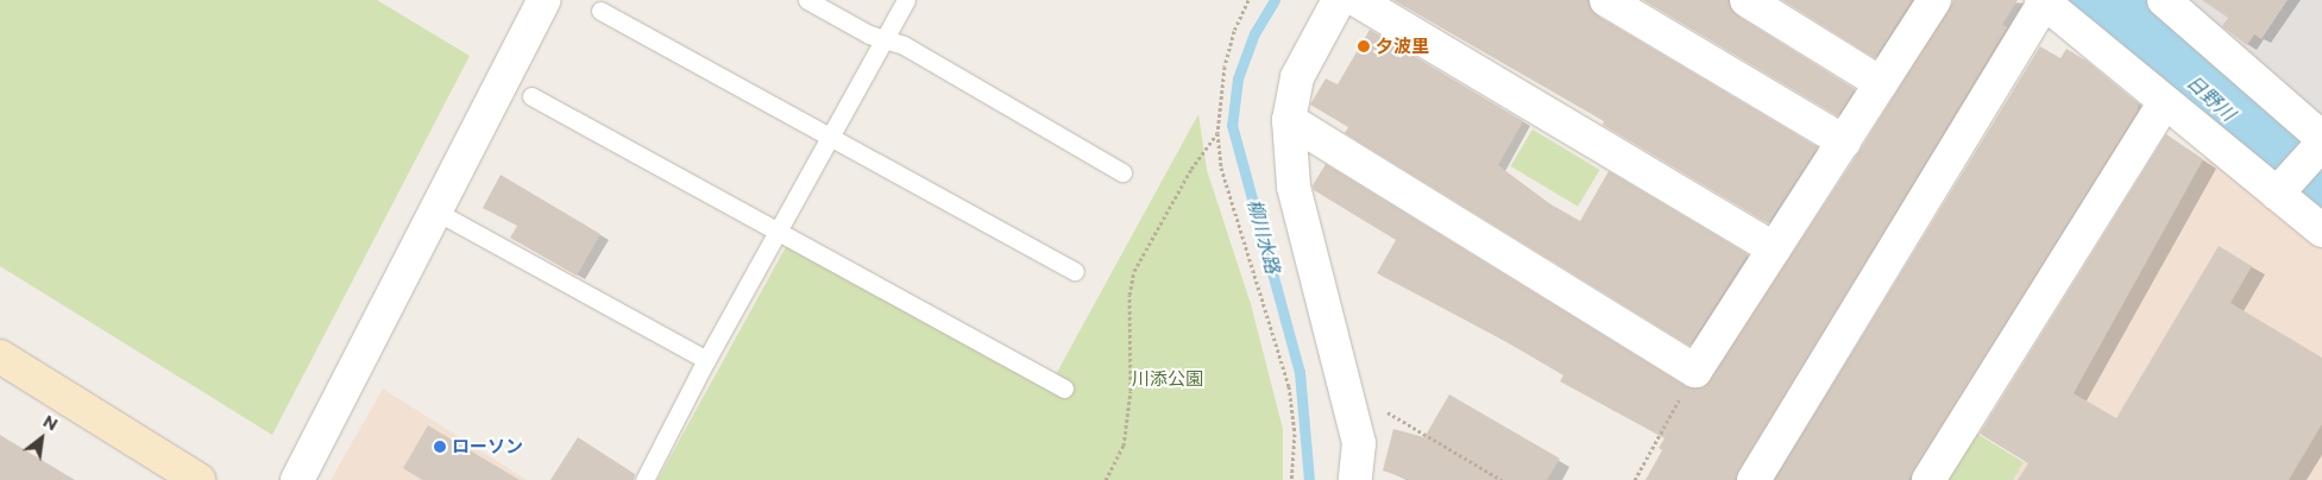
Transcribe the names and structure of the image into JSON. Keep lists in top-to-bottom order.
{
  "water": ["日野川", "柳川水路"],
  "parks": ["川添公園"],
  "places": ["夕波里", "ローソン"],
  "north": "top right"
}
